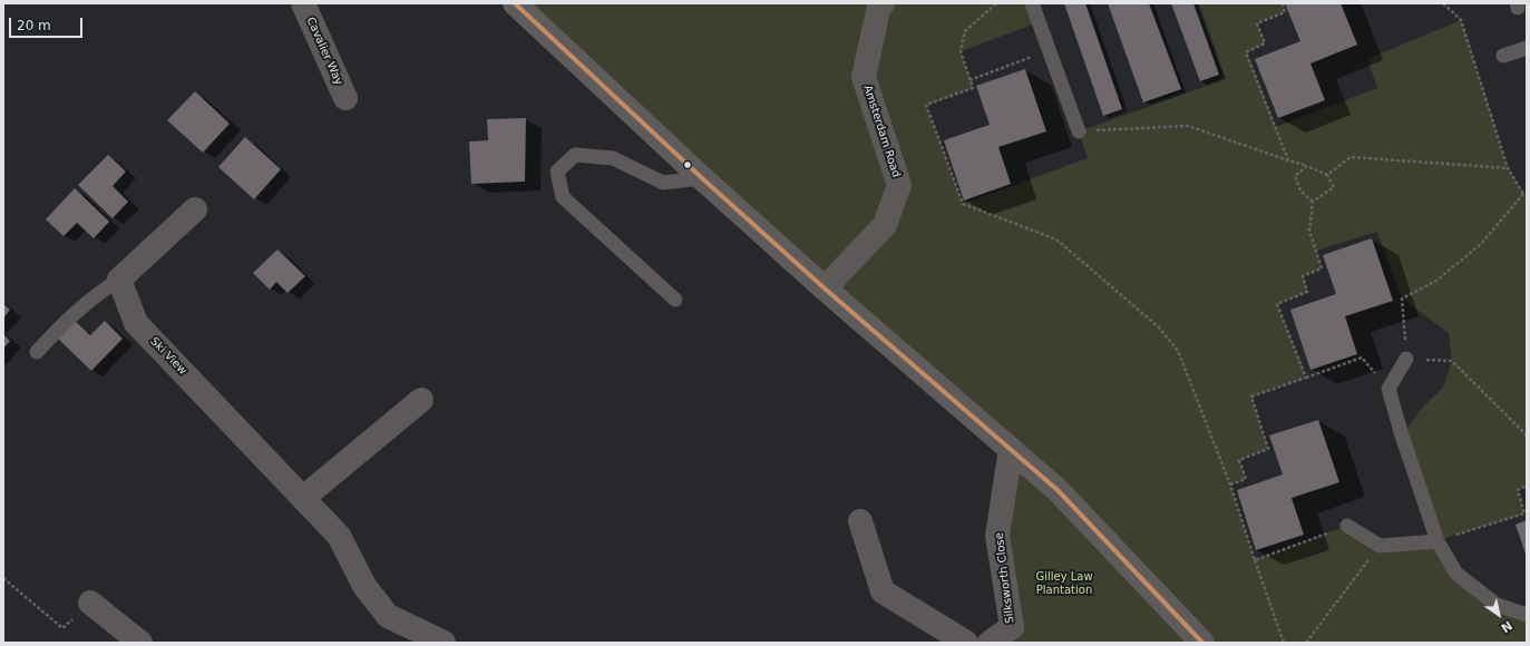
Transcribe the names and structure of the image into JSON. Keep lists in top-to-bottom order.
{
  "streets": {
    "street": [
      "Cavalier Way",
      "Amsterdam Road",
      "Ski View",
      "Silksworth Close"
    ]
  },
  "parks": ["Gilley Law Plantation"],
  "scale_bar": "20 m",
  "north": "bottom right"
}
